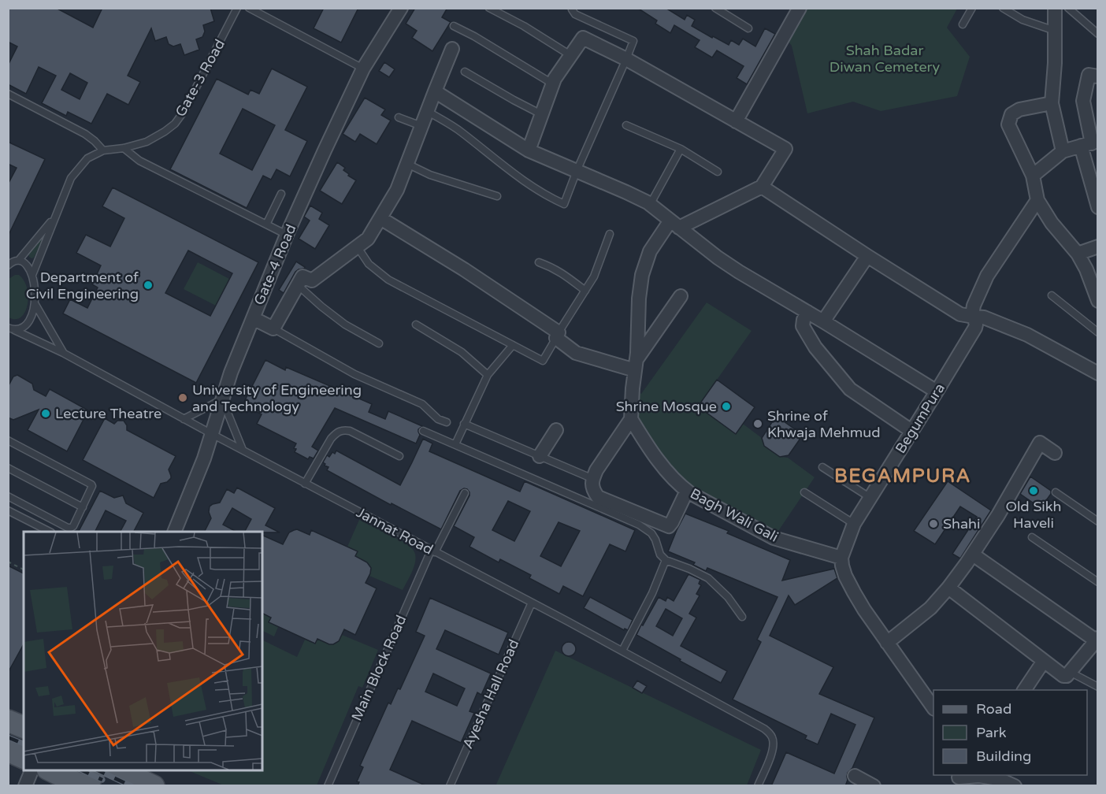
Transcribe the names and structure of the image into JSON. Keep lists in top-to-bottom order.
{
  "streets": {
    "street": ["Gate-4 Road", "BegumPura", "Bagh Wali Gali"],
    "lane": [
      "Gate-3 Road",
      "Jannat Road",
      "Main Block Road",
      "Ayesha Hall Road"
    ]
  },
  "crossings": [
    ["Gate-4 Road", "Jannat Road"],
    ["BegumPura", "Bagh Wali Gali"],
    ["Jannat Road", "Main Block Road"],
    ["Jannat Road", "Ayesha Hall Road"]
  ],
  "districts": ["BEGAMPURA"],
  "parks": ["Shah Badar Diwan Cemetery"],
  "places": [
    "Department of Civil Engineering",
    "University of Engineering and Technology",
    "Shrine Mosque",
    "Lecture Theatre",
    "Shrine of Khwaja Mehmud",
    "Old Sikh Haveli",
    "Shahi"
  ],
  "legend": ["Road", "Park", "Building"]
}
